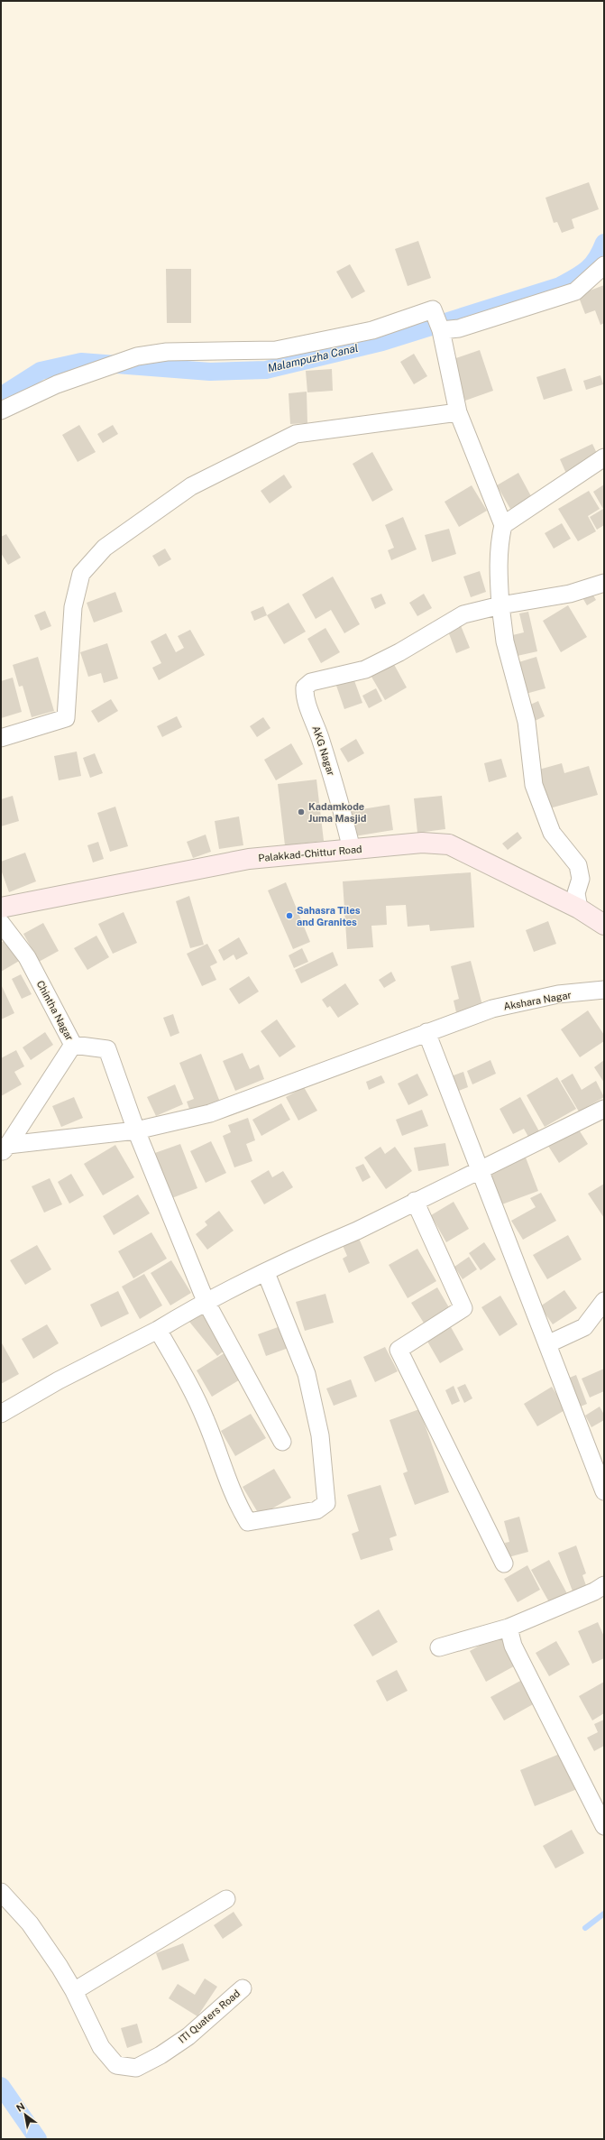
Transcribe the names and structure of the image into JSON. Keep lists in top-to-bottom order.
{
  "streets": {
    "main road": ["Palakkad-Chittur Road"],
    "street": [
      "AKG Nagar",
      "Akshara Nagar",
      "Chintha Nagar",
      "ITI Quaters Road"
    ]
  },
  "crossings": [
    ["AKG Nagar", "Palakkad-Chittur Road"],
    ["Akshara Nagar", "Chintha Nagar"]
  ],
  "water": ["Malampuzha Canal"],
  "places": ["Kadamkode Juma Masjid", "Sahasra Tiles and Granites"],
  "north": "top left"
}
